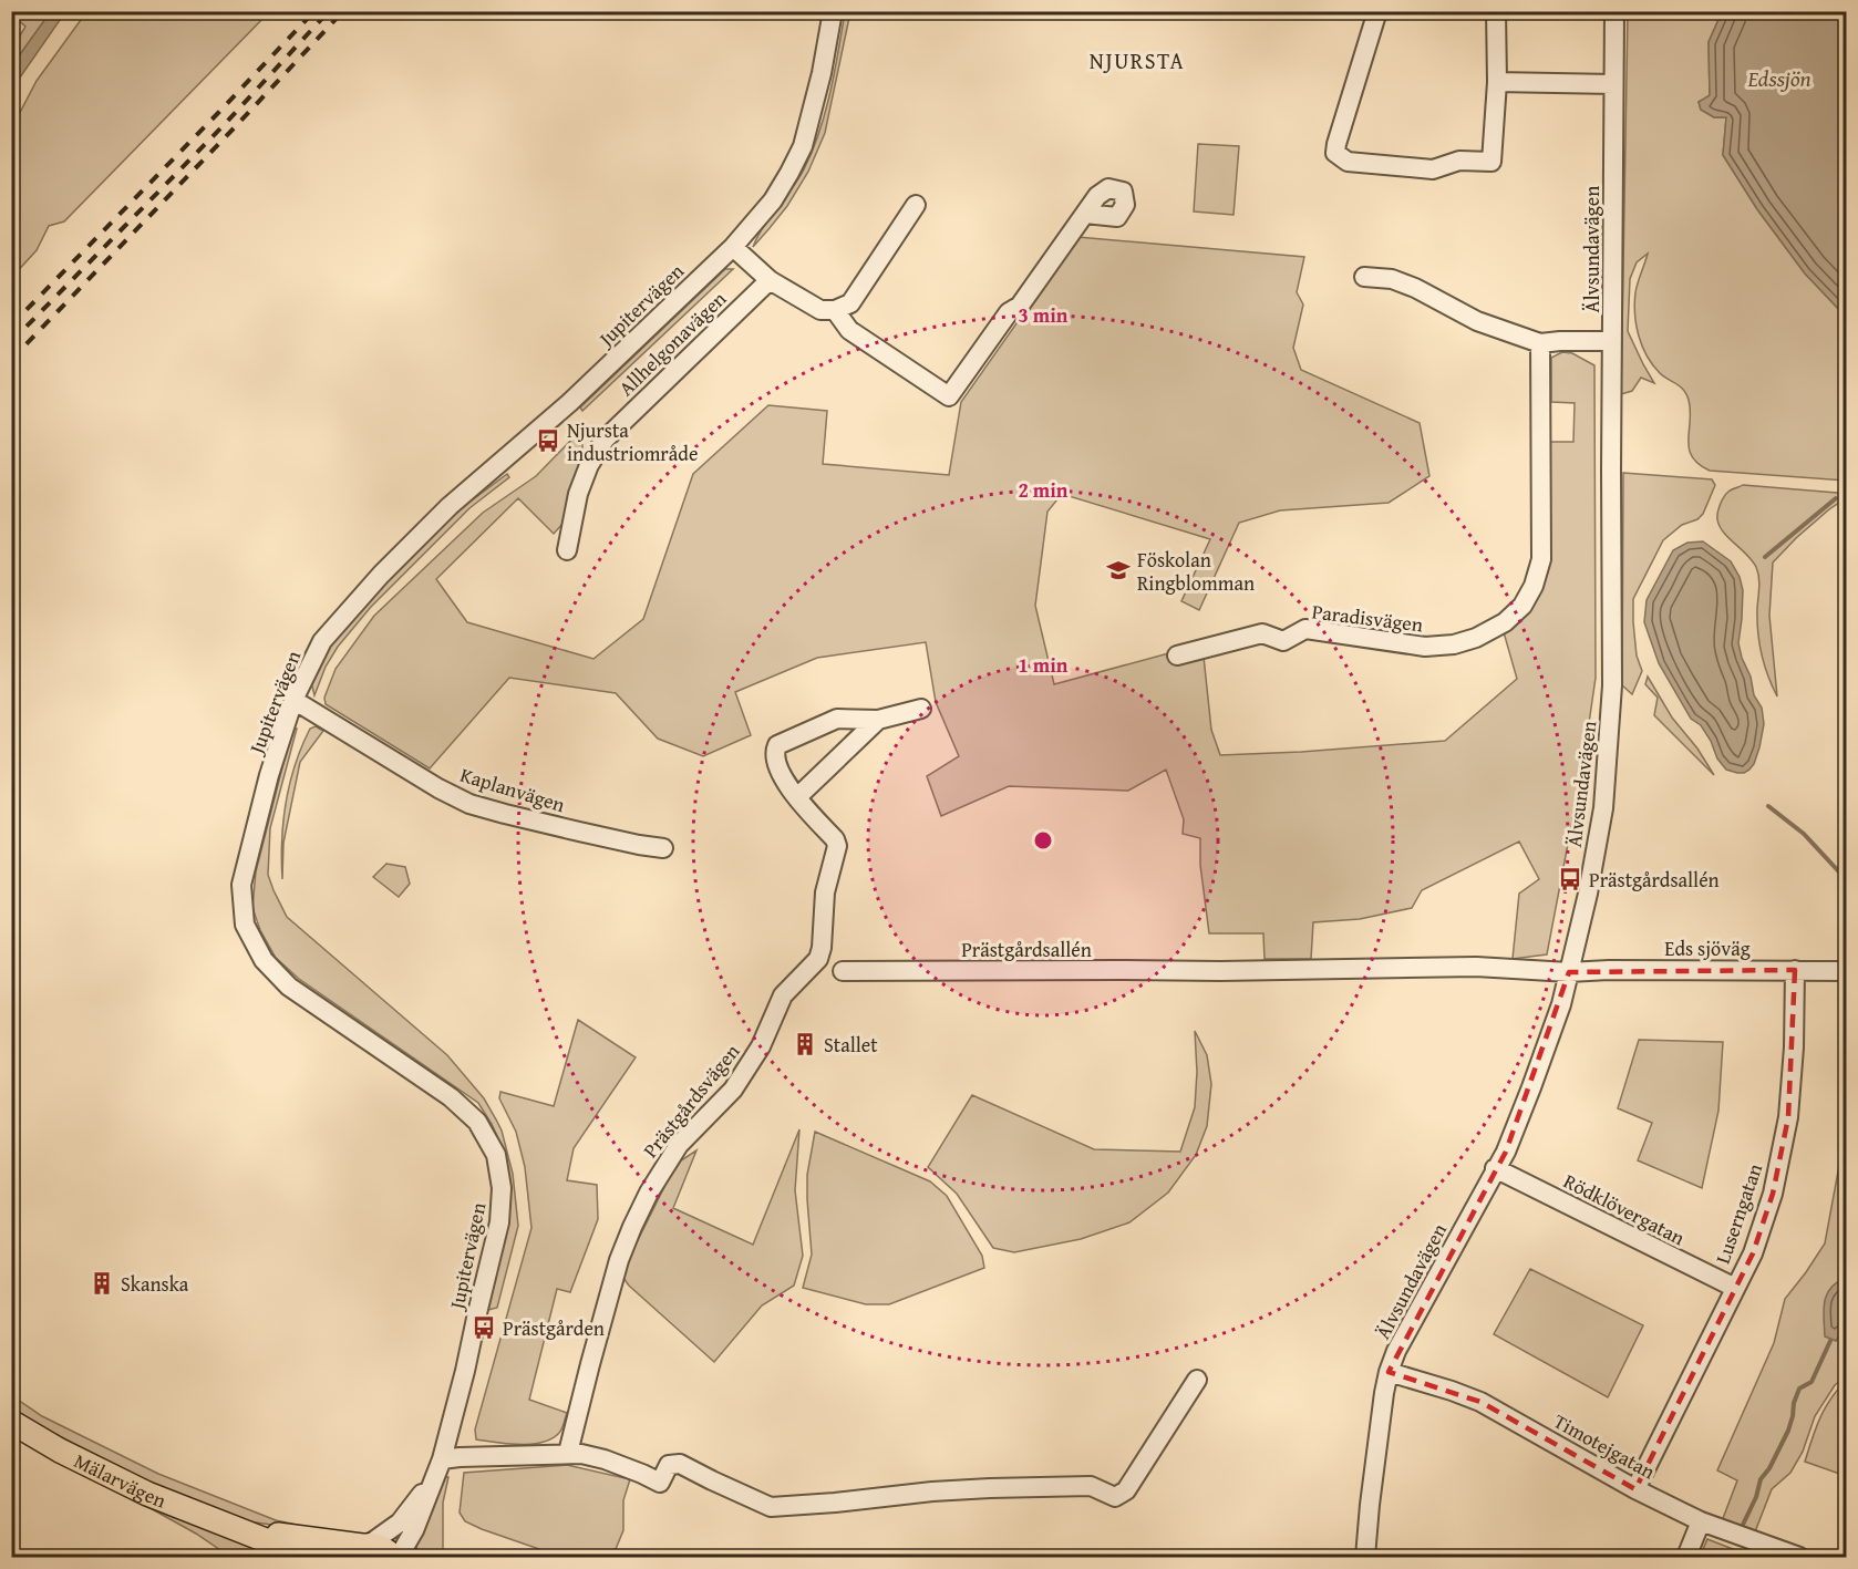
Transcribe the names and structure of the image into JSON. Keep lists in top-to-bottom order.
{
  "streets": {
    "main road": ["Mälarvägen"],
    "street": [
      "Älvsundavägen",
      "Jupitervägen",
      "Allhelgonavägen",
      "Paradisvägen",
      "Kaplanvägen",
      "Eds sjöväg",
      "Prästgårdsallén",
      "Prästgårdsvägen",
      "Rödklövergatan",
      "Luserngatan",
      "Timotejgatan"
    ]
  },
  "crossings": [
    ["Älvsundavägen", "Eds sjöväg"],
    ["Älvsundavägen", "Prästgårdsallén"],
    ["Älvsundavägen", "Rödklövergatan"],
    ["Älvsundavägen", "Timotejgatan"],
    ["Jupitervägen", "Kaplanvägen"],
    ["Jupitervägen", "Mälarvägen"],
    ["Eds sjöväg", "Prästgårdsallén"],
    ["Eds sjöväg", "Luserngatan"],
    ["Rödklövergatan", "Luserngatan"],
    ["Luserngatan", "Timotejgatan"]
  ],
  "districts": ["NJURSTA"],
  "water": ["Edssjön"],
  "places": {
    "bus stop": ["Njursta industriområde", "Prästgårdsallén", "Prästgården"],
    "school or university": ["Föskolan Ringblomman"],
    "building": ["Stallet", "Skanska"]
  },
  "rings": ["3 min", "2 min", "1 min"]
}
